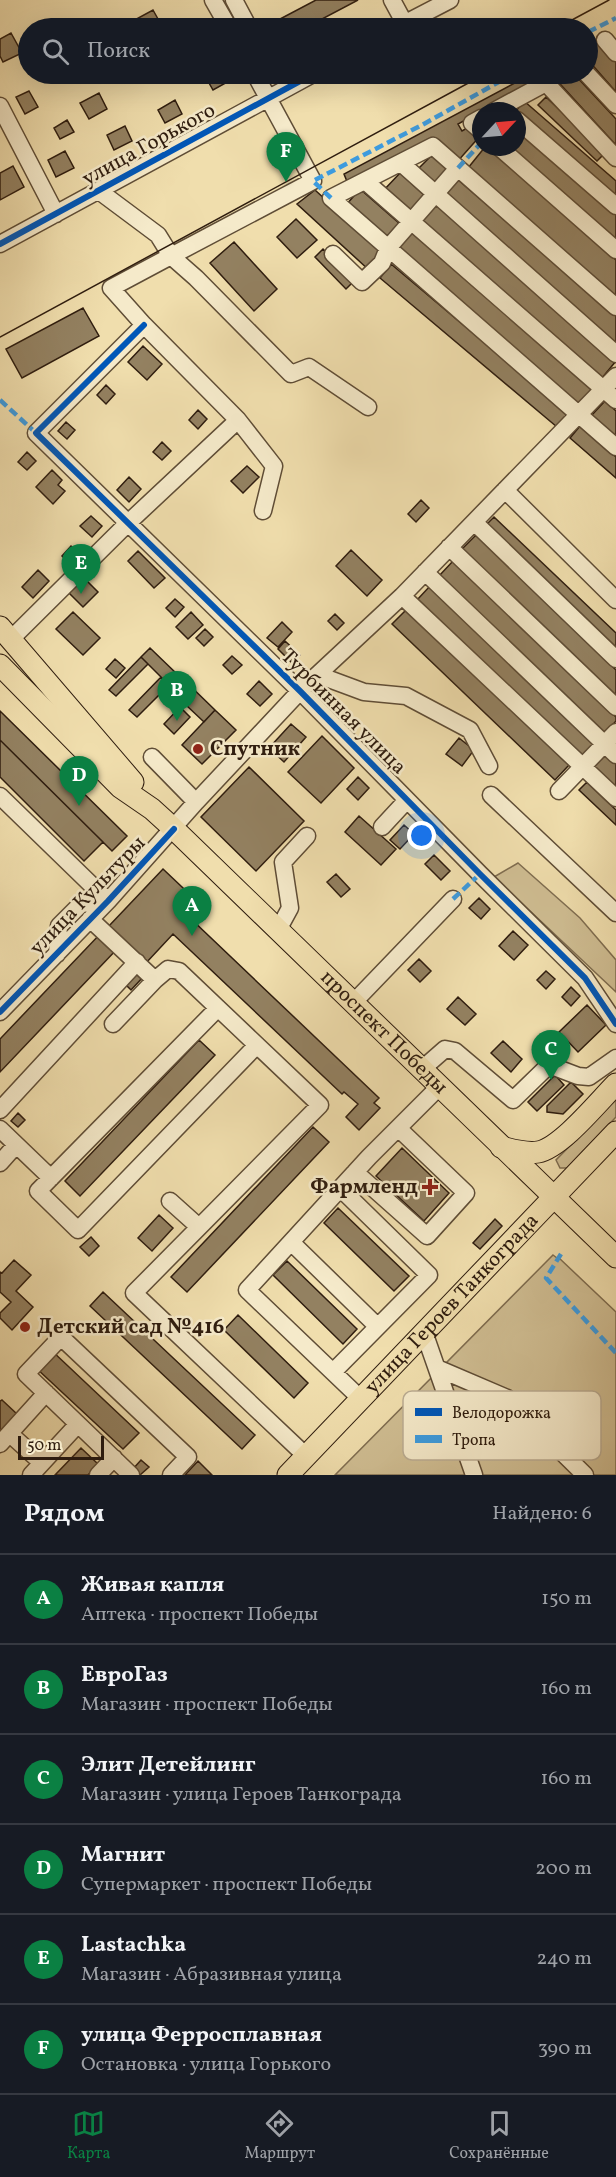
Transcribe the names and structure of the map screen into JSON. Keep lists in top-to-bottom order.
{
  "streets": {
    "main road": ["проспект Победы", "улица Героев Танкограда"],
    "street": ["улица Горького", "Турбинная улица", "улица Культуры"]
  },
  "crossings": [
    ["Турбинная улица", "улица Культуры"],
    ["улица Культуры", "проспект Победы"],
    ["проспект Победы", "улица Героев Танкограда"]
  ],
  "places": {
    "other": ["Спутник", "Детский сад №416"],
    "health": ["Фармленд"]
  },
  "legend": ["Велодорожка", "Тропа"],
  "scale_bar": "50 m",
  "north": "top right",
  "page": {
    "search": "Поиск",
    "pins": [
      "F",
      "E",
      "B",
      "D",
      "A",
      "C"
    ],
    "scale": "50 m",
    "heading": ["Рядом", "Найдено: 6"],
    "list": [
      {
        "mark": "A",
        "name": "Живая капля",
        "note": "Аптека · проспект Победы",
        "value": "150 m"
      },
      {
        "mark": "B",
        "name": "ЕвроГаз",
        "note": "Магазин · проспект Победы",
        "value": "160 m"
      },
      {
        "mark": "C",
        "name": "Элит Детейлинг",
        "note": "Магазин · улица Героев Танкограда",
        "value": "160 m"
      },
      {
        "mark": "D",
        "name": "Магнит",
        "note": "Супермаркет · проспект Победы",
        "value": "200 m"
      },
      {
        "mark": "E",
        "name": "Lastachka",
        "note": "Магазин · Абразивная улица",
        "value": "240 m"
      },
      {
        "mark": "F",
        "name": "улица Ферросплавная",
        "note": "Остановка · улица Горького",
        "value": "390 m"
      }
    ],
    "nav": ["Карта", "Маршрут", "Сохранённые"]
  }
}
